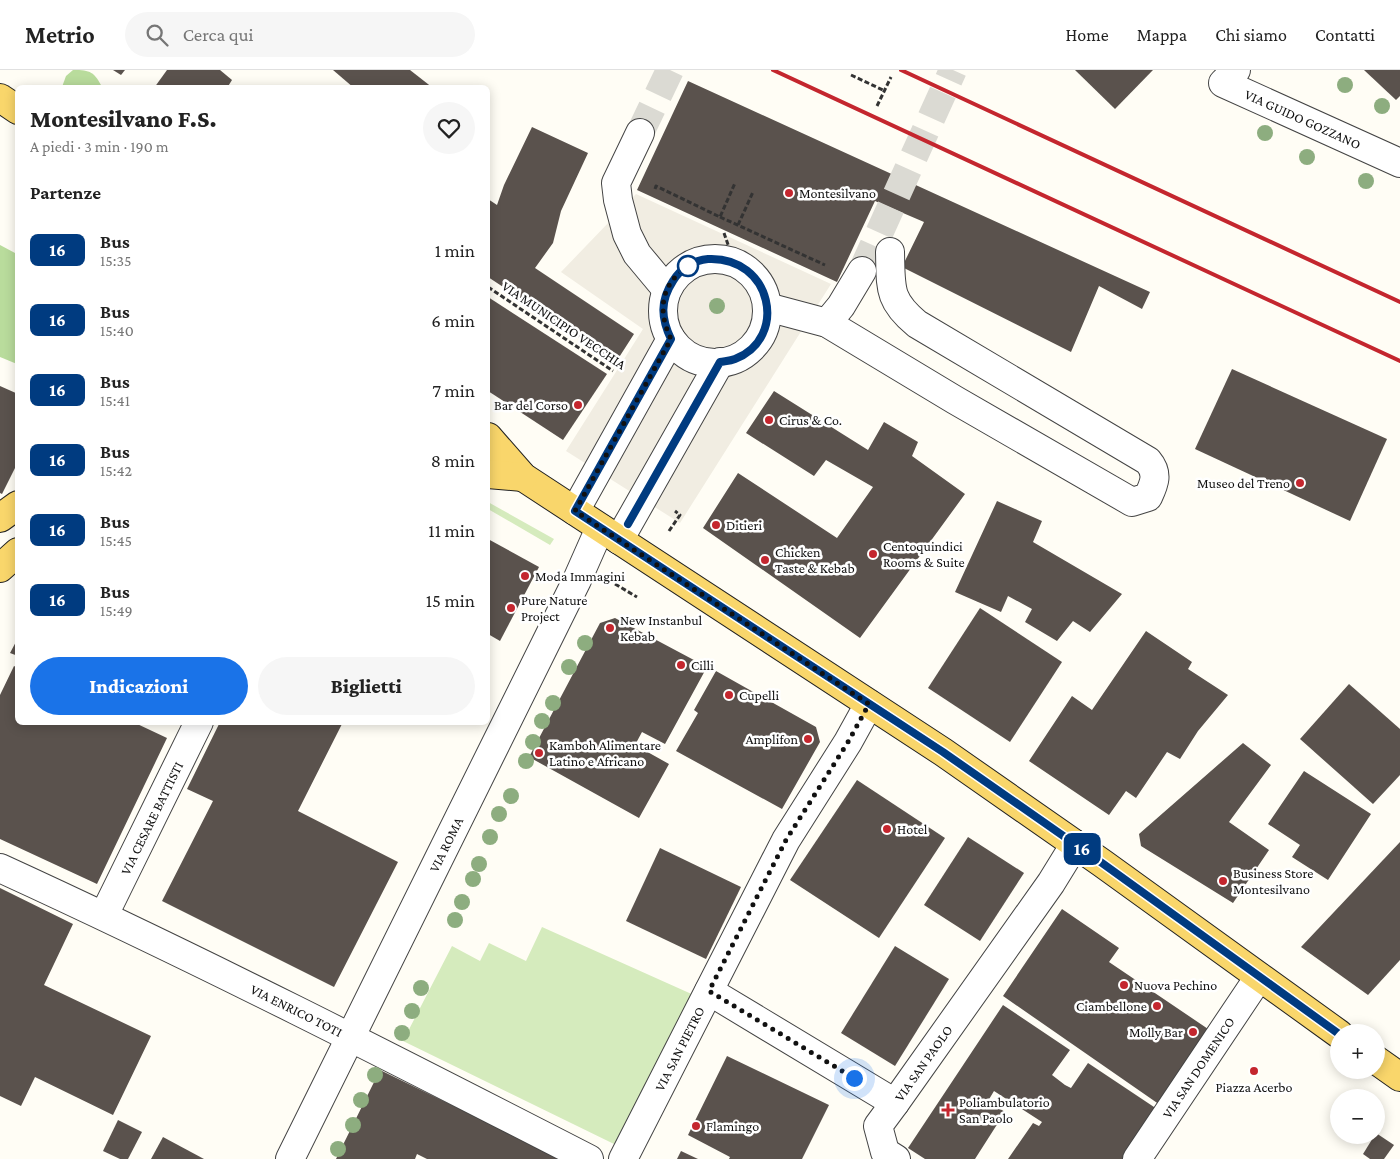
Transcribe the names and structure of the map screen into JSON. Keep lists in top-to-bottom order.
{
  "streets": {
    "street": [
      "VIA GUIDO GOZZANO",
      "VIA CESARE BATTISTI",
      "VIA ROMA",
      "VIA ENRICO TOTI",
      "VIA SAN PIETRO",
      "VIA SAN PAOLO",
      "VIA SAN DOMENICO"
    ],
    "path": ["VIA MUNICIPIO VECCHIA"]
  },
  "crossings": [
    ["VIA CESARE BATTISTI", "VIA ENRICO TOTI"],
    ["VIA ROMA", "VIA ENRICO TOTI"],
    ["VIA SAN PIETRO", "VIA SAN PAOLO"]
  ],
  "places": {
    "other": [
      "Montesilvano",
      "Bar del Corso",
      "Cirus & Co.",
      "Museo del Treno",
      "Ditieri",
      "Centoquindici Rooms & Suite",
      "Chicken Taste & Kebab",
      "Moda Immagini",
      "Pure Nature Project",
      "New Instanbul Kebab",
      "Cilli",
      "Cupelli",
      "Amplifon",
      "Kamboh Alimentare Latino e Africano",
      "Hotel",
      "Business Store Montesilvano",
      "Nuova Pechino",
      "Ciambellone",
      "Molly Bar",
      "Piazza Acerbo",
      "Flamingo"
    ],
    "health": ["Poliambulatorio San Paolo"]
  },
  "lines": ["bus line 16"],
  "page": {
    "header": "Metrio",
    "search": "Cerca qui",
    "nav": [
      "Home",
      "Mappa",
      "Chi siamo",
      "Contatti"
    ],
    "on_map": "16",
    "heading": [
      ["Montesilvano F.S.", "A piedi · 3 min · 190 m"],
      "Partenze"
    ],
    "list": [
      {
        "mark": "16",
        "name": "Bus",
        "note": "15:35",
        "value": "1 min"
      },
      {
        "mark": "16",
        "name": "Bus",
        "note": "15:40",
        "value": "6 min"
      },
      {
        "mark": "16",
        "name": "Bus",
        "note": "15:41",
        "value": "7 min"
      },
      {
        "mark": "16",
        "name": "Bus",
        "note": "15:42",
        "value": "8 min"
      },
      {
        "mark": "16",
        "name": "Bus",
        "note": "15:45",
        "value": "11 min"
      },
      {
        "mark": "16",
        "name": "Bus",
        "note": "15:49",
        "value": "15 min"
      }
    ],
    "buttons": ["Indicazioni", "Biglietti"],
    "map_buttons": ["+", "−"]
  }
}
